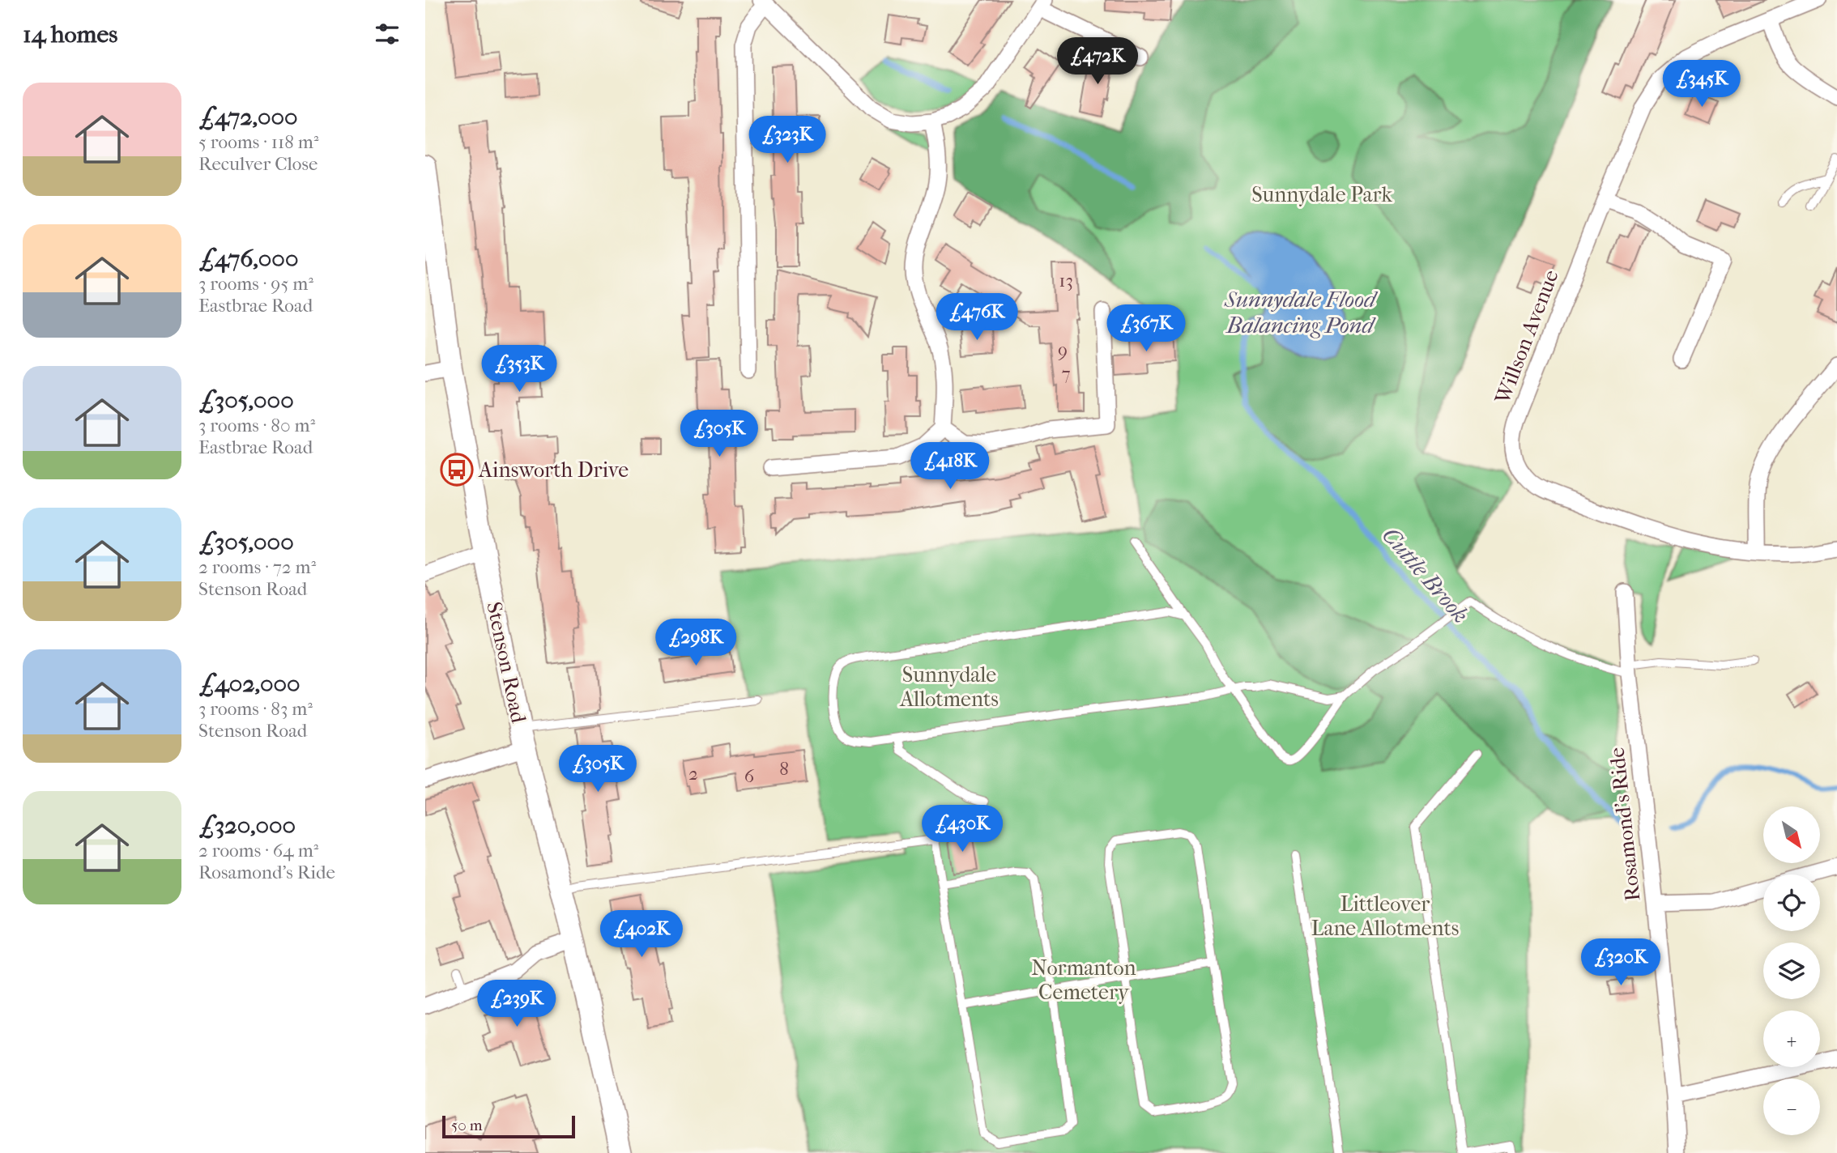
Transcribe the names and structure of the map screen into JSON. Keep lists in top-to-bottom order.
{
  "streets": {
    "street": ["Willson Avenue", "Stenson Road", "Rosamond's Ride"]
  },
  "water": ["Sunnydale Flood Balancing Pond", "Cuttle Brook"],
  "parks": [
    "Sunnydale Park",
    "Sunnydale Allotments",
    "Littleover Lane Allotments",
    "Normanton Cemetery"
  ],
  "places": {
    "bus stop": ["Ainsworth Drive"]
  },
  "house_numbers": [
    "13",
    "9",
    "7",
    "8",
    "2",
    "6"
  ],
  "scale_bar": "50 m",
  "north": "bottom right",
  "page": {
    "heading": "14 homes",
    "price": [
      "£472K",
      "£345K",
      "£323K",
      "£476K",
      "£367K",
      "£353K",
      "£305K",
      "£418K",
      "£298K",
      "£305K",
      "£430K",
      "£402K",
      "£320K",
      "£239K"
    ],
    "list": [
      {
        "name": "£472,000",
        "note": "5 rooms · 118 m² · Reculver Close"
      },
      {
        "name": "£476,000",
        "note": "3 rooms · 95 m² · Eastbrae Road"
      },
      {
        "name": "£305,000",
        "note": "3 rooms · 80 m² · Eastbrae Road"
      },
      {
        "name": "£305,000",
        "note": "2 rooms · 72 m² · Stenson Road"
      },
      {
        "name": "£402,000",
        "note": "3 rooms · 83 m² · Stenson Road"
      },
      {
        "name": "£320,000",
        "note": "2 rooms · 64 m² · Rosamond's Ride"
      }
    ],
    "map_buttons": ["+", "−"],
    "scale": "50 m"
  }
}
